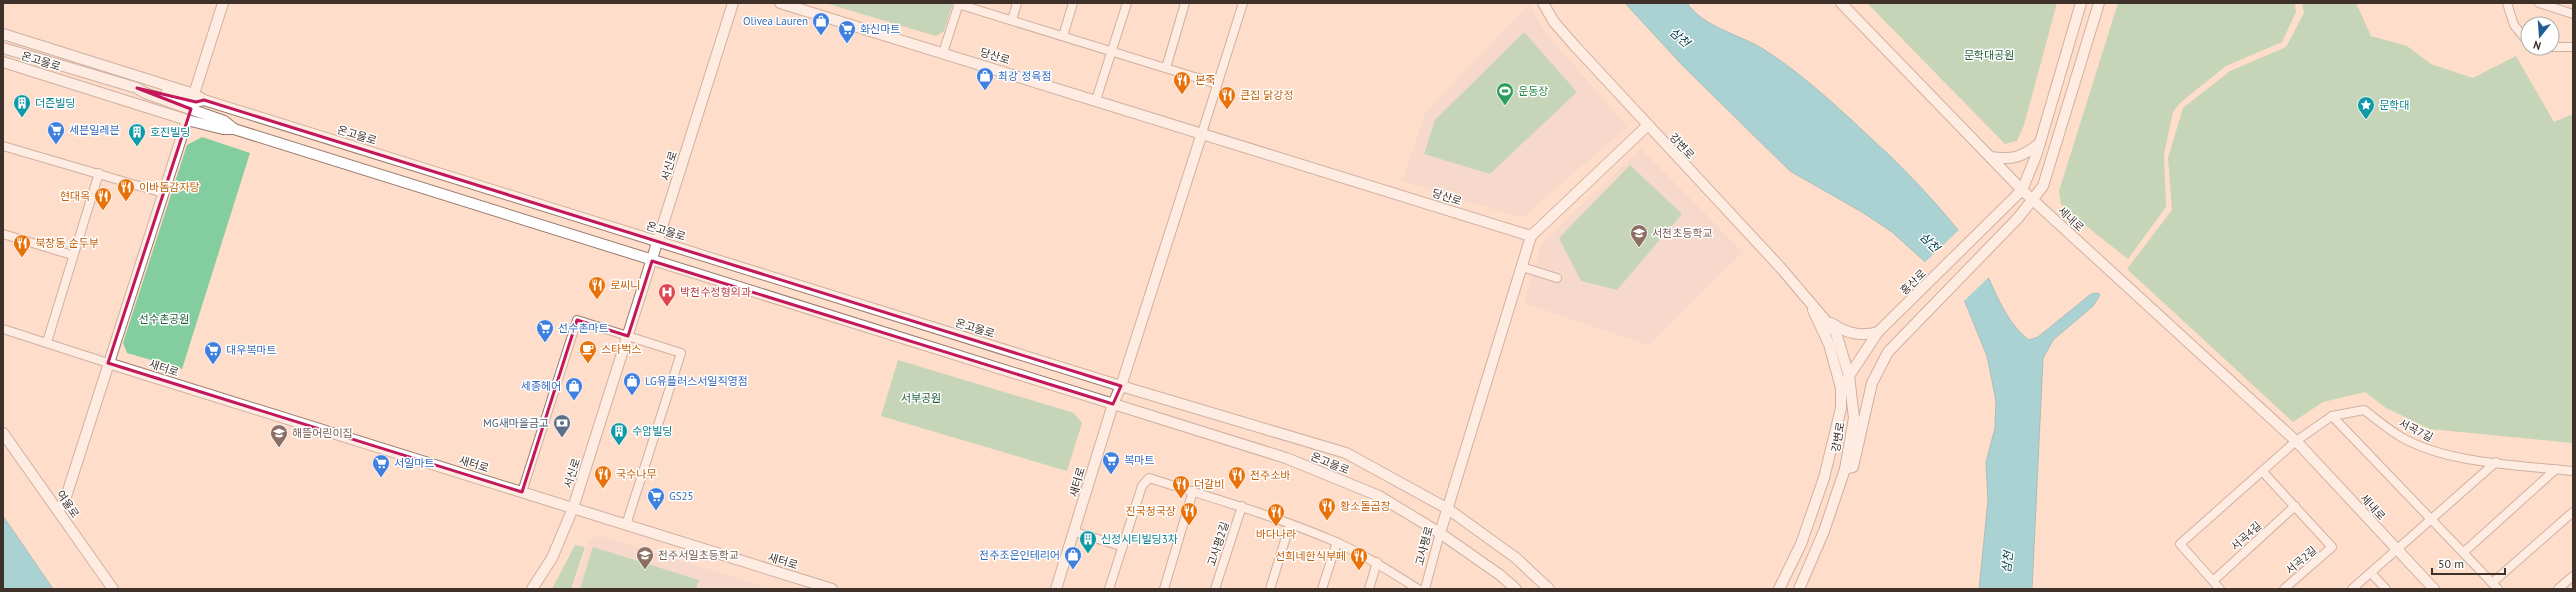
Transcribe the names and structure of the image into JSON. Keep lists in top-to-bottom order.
{
  "streets": {
    "street": [
      "당산로",
      "온고을로",
      "강변로",
      "서신로",
      "세내로",
      "홍산로",
      "새터로",
      "서곡7길",
      "여울로",
      "서곡4길",
      "고사평2길",
      "고사평로",
      "서곡2길"
    ]
  },
  "crossings": [
    ["온고을로", "서신로"],
    ["온고을로", "새터로"],
    ["온고을로", "고사평로"],
    ["강변로", "홍산로"],
    ["서신로", "새터로"],
    ["세내로", "홍산로"],
    ["세내로", "서곡7길"],
    ["서곡4길", "서곡2길"]
  ],
  "water": ["삼천"],
  "parks": ["문학대공원", "선수촌공원", "서부공원"],
  "places": {
    "shop": [
      "Olivea Lauren",
      "최강 정육점",
      "LG유플러스서일직영점",
      "세종헤어",
      "전주조은인테리어"
    ],
    "supermarket": [
      "화신마트",
      "세븐일레븐",
      "선수촌마트",
      "대우복마트",
      "복마트",
      "서일마트",
      "GS25"
    ],
    "restaurant": [
      "본죽",
      "큰집 닭강정",
      "이바돔감자탕",
      "현대옥",
      "북창동 순두부",
      "로씨니",
      "국수나무",
      "전주소바",
      "더갈비",
      "황소돌곱창",
      "진국청국장",
      "바다나라",
      "선희네한식부페"
    ],
    "sports": ["운동장"],
    "building": [
      "더즌빌딩",
      "호진빌딩",
      "수암빌딩",
      "신정시티빌딩3차"
    ],
    "place": ["문학대"],
    "school or university": ["서천초등학교", "해뜰어린이집", "전주서일초등학교"],
    "hospital": ["박천수정형외과"],
    "cafe": ["스타벅스"],
    "bank": ["MG새마을금고"]
  },
  "scale_bar": "50 m",
  "north": "bottom"
}
